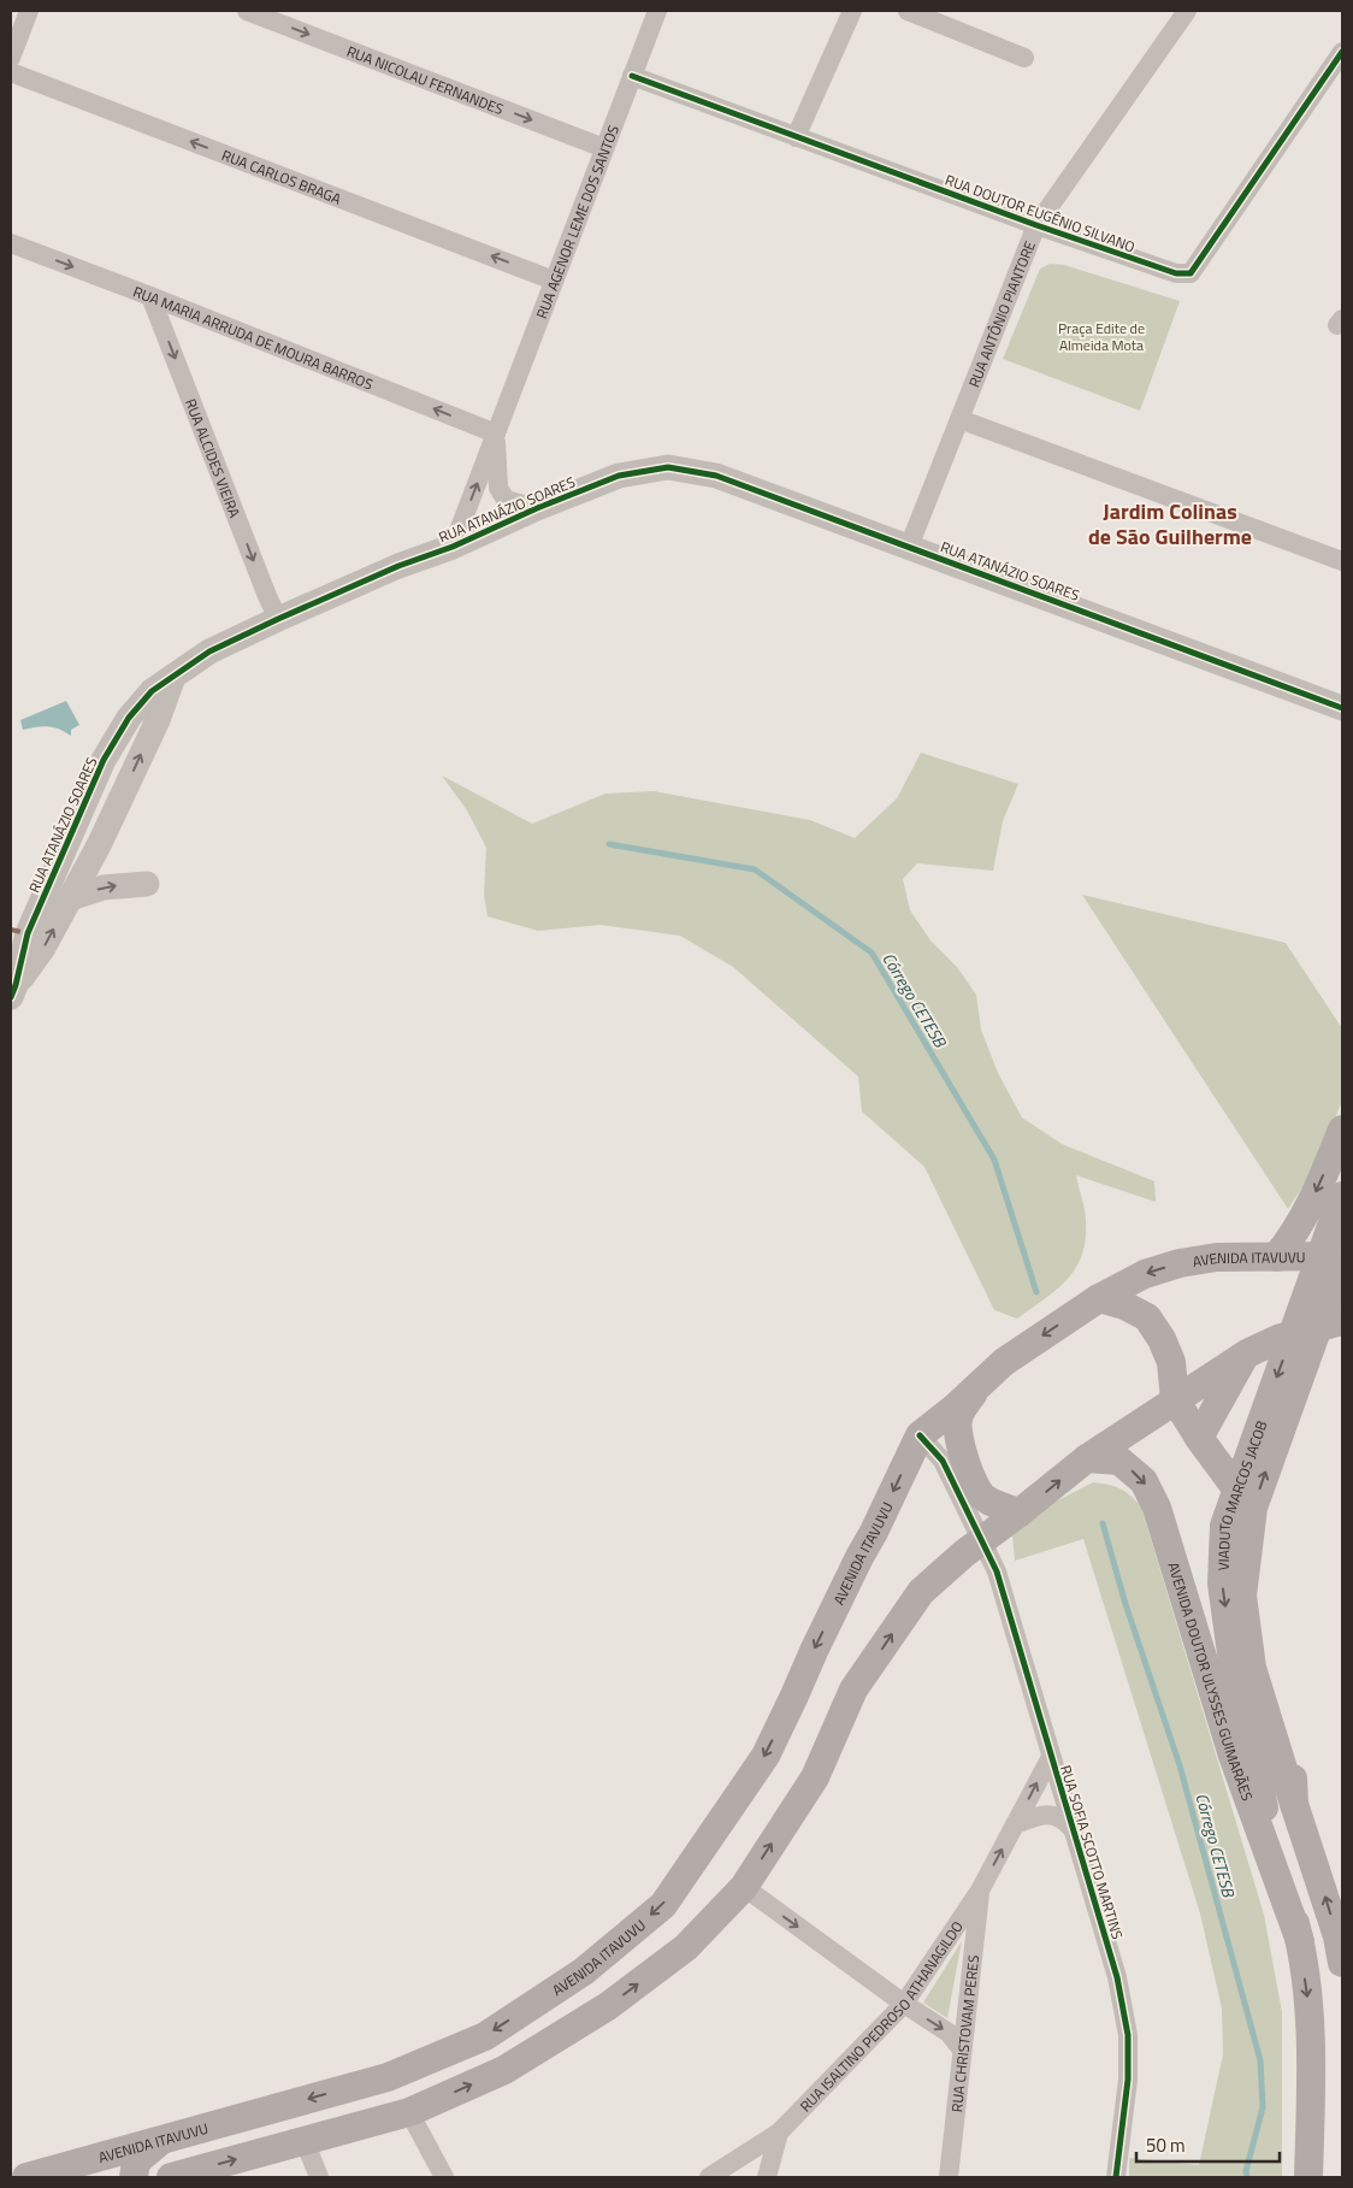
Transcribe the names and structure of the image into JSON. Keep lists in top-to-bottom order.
{
  "streets": {
    "main road": ["AVENIDA ITAVUVU", "VIADUTO MARCOS JACOB", "AVENIDA DOUTOR ULYSSES GUIMARÃES"],
    "street": [
      "RUA NICOLAU FERNANDES",
      "RUA CARLOS BRAGA",
      "RUA DOUTOR EUGÊNIO SILVANO",
      "RUA AGENOR LEME DOS SANTOS",
      "RUA ANTÔNIO PIANTORE",
      "RUA MARIA ARRUDA DE MOURA BARROS",
      "RUA ALCIDES VIEIRA",
      "RUA ATANÁZIO SOARES",
      "RUA SOFIA SCOTTO MARTINS",
      "RUA ISALTINO PEDROSO ATHANAGILDO",
      "RUA CHRISTOVAM PERES"
    ]
  },
  "crossings": [
    ["RUA NICOLAU FERNANDES", "RUA AGENOR LEME DOS SANTOS"],
    ["RUA CARLOS BRAGA", "RUA AGENOR LEME DOS SANTOS"],
    ["RUA DOUTOR EUGÊNIO SILVANO", "RUA AGENOR LEME DOS SANTOS"],
    ["RUA DOUTOR EUGÊNIO SILVANO", "RUA ANTÔNIO PIANTORE"],
    ["RUA AGENOR LEME DOS SANTOS", "RUA MARIA ARRUDA DE MOURA BARROS"],
    ["RUA AGENOR LEME DOS SANTOS", "RUA ATANÁZIO SOARES"],
    ["RUA ANTÔNIO PIANTORE", "RUA ATANÁZIO SOARES"],
    ["RUA MARIA ARRUDA DE MOURA BARROS", "RUA ALCIDES VIEIRA"],
    ["RUA ALCIDES VIEIRA", "RUA ATANÁZIO SOARES"],
    ["AVENIDA ITAVUVU", "VIADUTO MARCOS JACOB"],
    ["VIADUTO MARCOS JACOB", "AVENIDA DOUTOR ULYSSES GUIMARÃES"],
    ["RUA SOFIA SCOTTO MARTINS", "RUA ISALTINO PEDROSO ATHANAGILDO"],
    ["RUA ISALTINO PEDROSO ATHANAGILDO", "RUA CHRISTOVAM PERES"]
  ],
  "one_way": ["RUA NICOLAU FERNANDES", "RUA CARLOS BRAGA", "RUA ALCIDES VIEIRA"],
  "districts": ["Jardim Colinas de São Guilherme"],
  "water": ["Córrego CETESB"],
  "parks": ["Praça Edite de Almeida Mota"],
  "scale_bar": "50 m"
}
